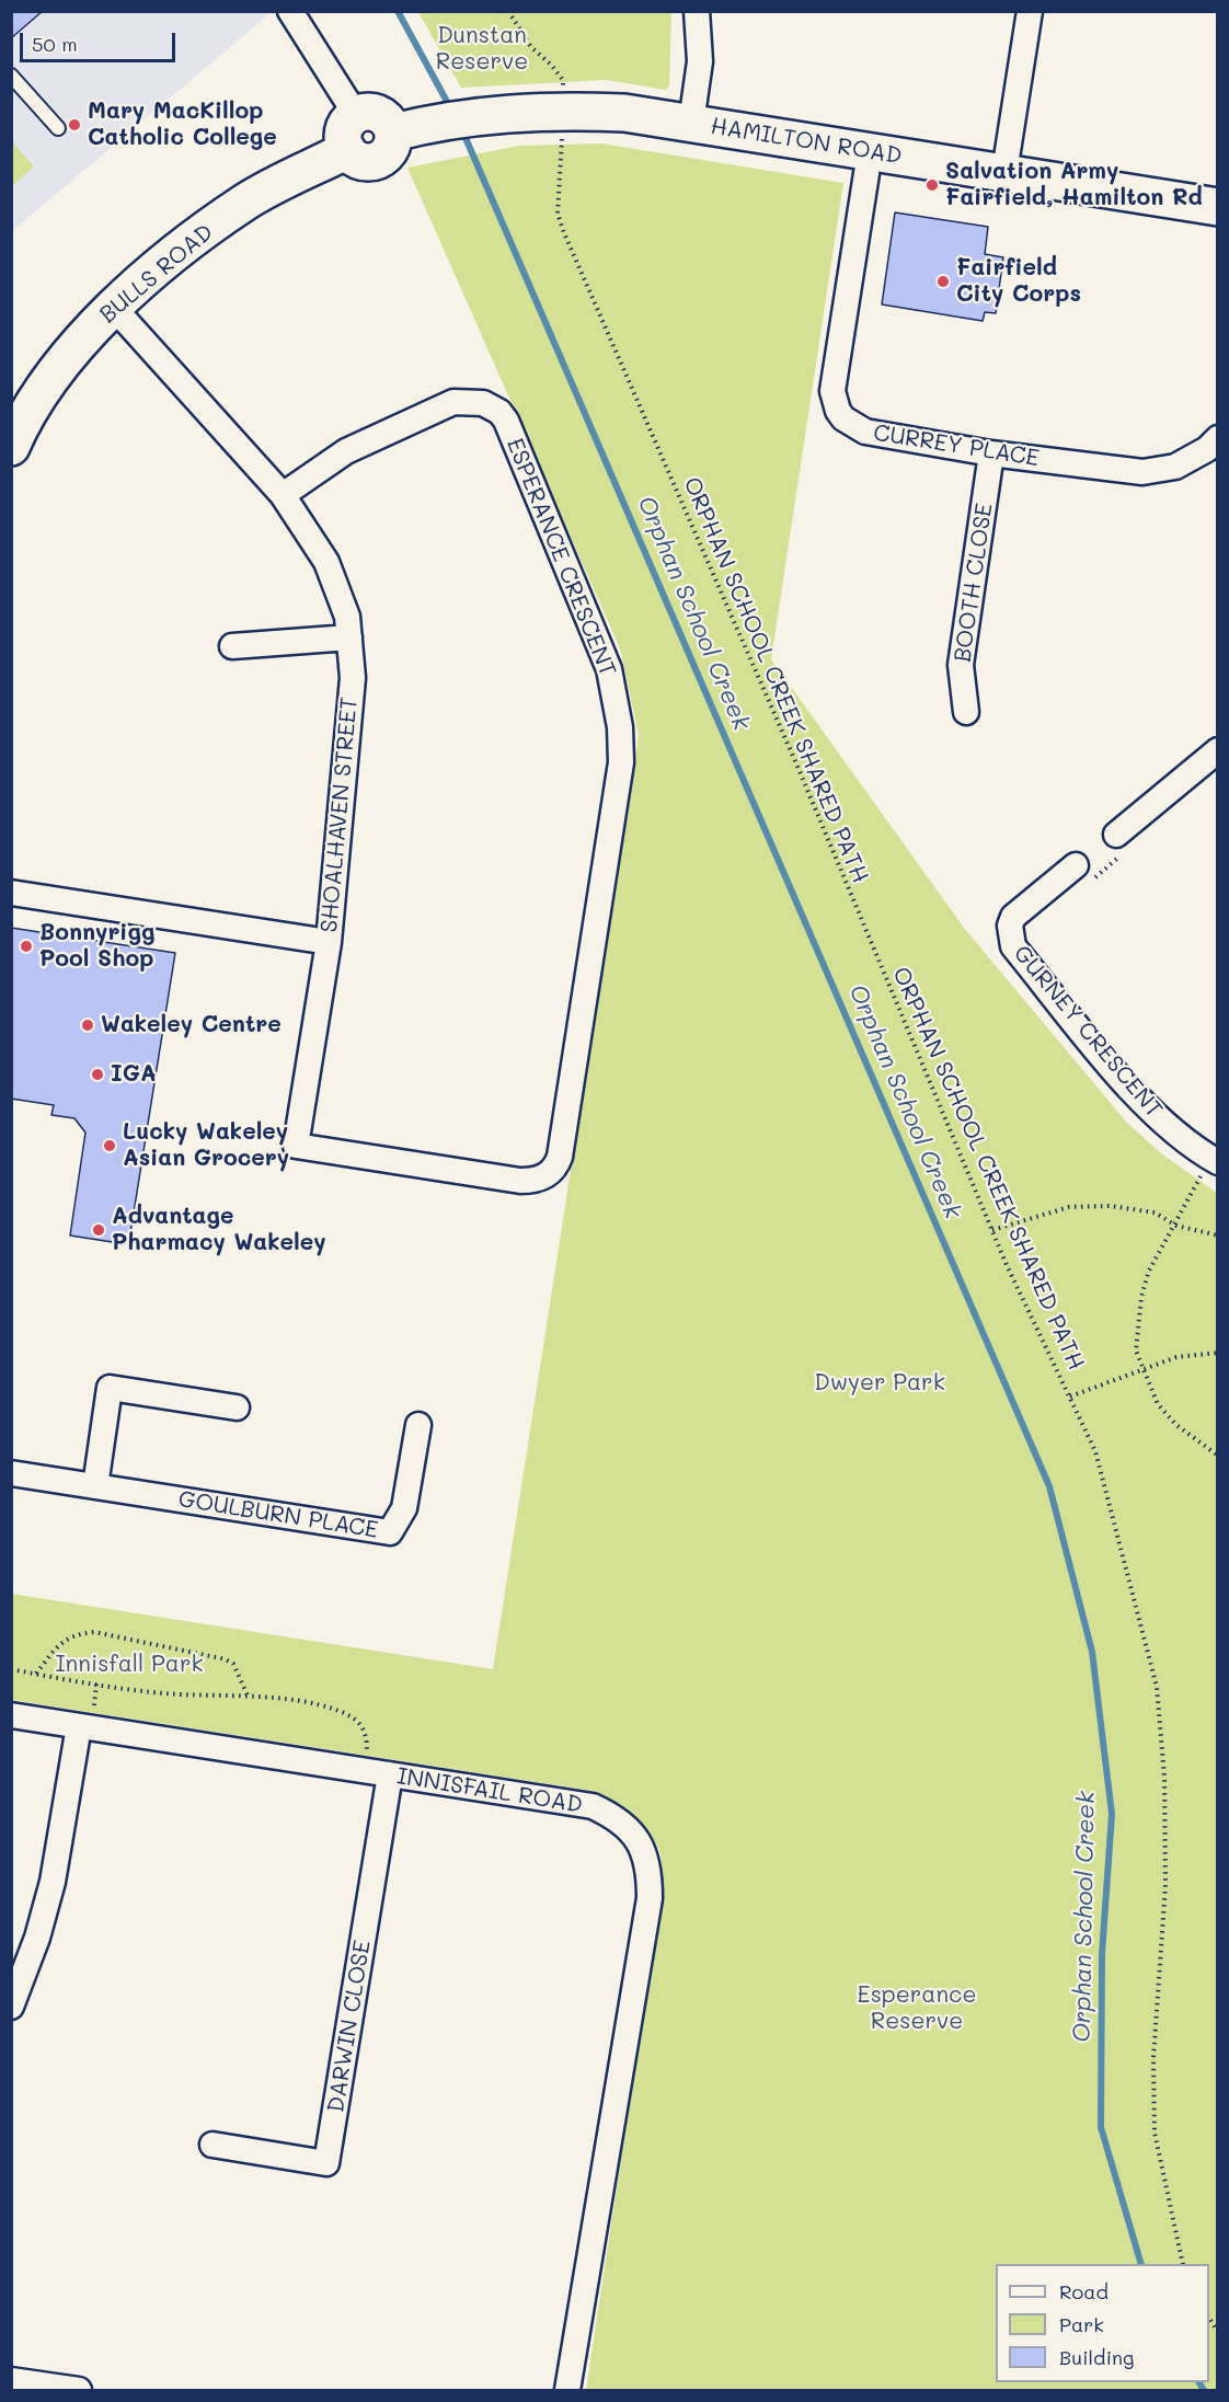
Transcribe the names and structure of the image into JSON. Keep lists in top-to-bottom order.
{
  "streets": {
    "main road": ["HAMILTON ROAD", "BULLS ROAD"],
    "street": [
      "CURREY PLACE",
      "ESPERANCE CRESCENT",
      "BOOTH CLOSE",
      "SHOALHAVEN STREET",
      "GURNEY CRESCENT",
      "GOULBURN PLACE",
      "INNISFAIL ROAD",
      "DARWIN CLOSE"
    ],
    "path": ["ORPHAN SCHOOL CREEK SHARED PATH"]
  },
  "crossings": [
    ["HAMILTON ROAD", "BULLS ROAD"],
    ["HAMILTON ROAD", "CURREY PLACE"],
    ["BULLS ROAD", "SHOALHAVEN STREET"],
    ["CURREY PLACE", "BOOTH CLOSE"],
    ["ESPERANCE CRESCENT", "SHOALHAVEN STREET"],
    ["INNISFAIL ROAD", "DARWIN CLOSE"]
  ],
  "water": ["Orphan School Creek"],
  "parks": [
    "Dunstan Reserve",
    "Dwyer Park",
    "Innisfall Park",
    "Esperance Reserve"
  ],
  "places": [
    "Mary MacKillop Catholic College",
    "Salvation Army Fairfield, Hamilton Rd",
    "Fairfield City Corps",
    "Bonnyrigg Pool Shop",
    "Wakeley Centre",
    "IGA",
    "Lucky Wakeley Asian Grocery",
    "Advantage Pharmacy Wakeley"
  ],
  "legend": ["Road", "Park", "Building"],
  "scale_bar": "50 m"
}
